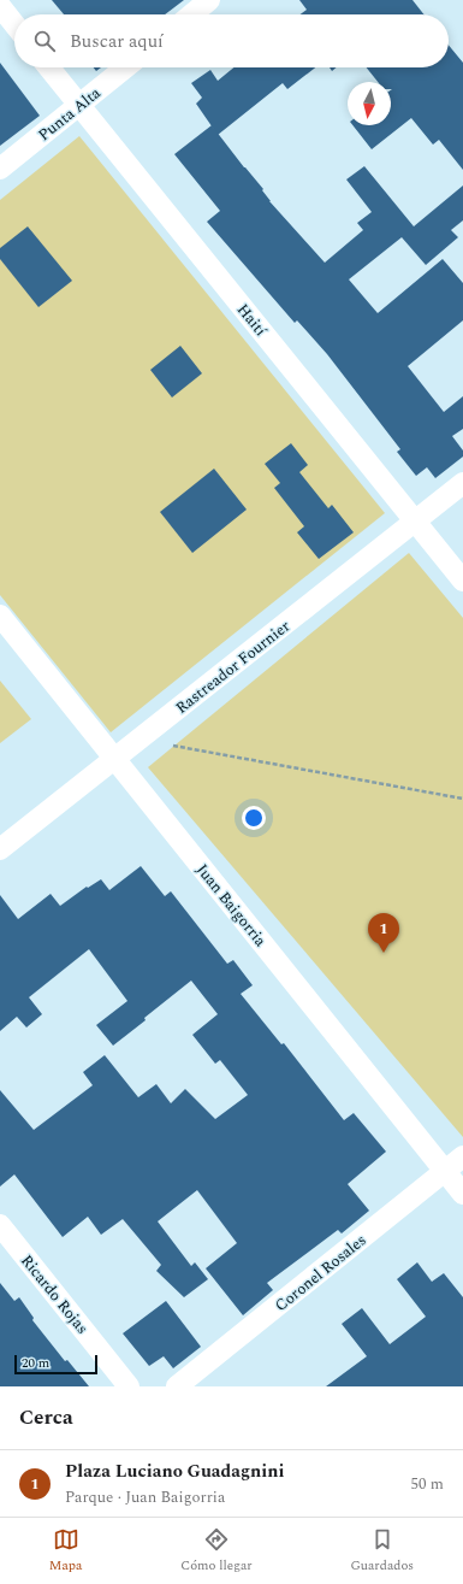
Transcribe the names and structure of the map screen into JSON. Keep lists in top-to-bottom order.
{
  "streets": {
    "street": [
      "Punta Alta",
      "Haití",
      "Rastreador Fournier",
      "Juan Baigorria",
      "Coronel Rosales",
      "Ricardo Rojas"
    ]
  },
  "crossings": [
    ["Punta Alta", "Haití"],
    ["Haití", "Rastreador Fournier"],
    ["Rastreador Fournier", "Juan Baigorria"],
    ["Juan Baigorria", "Coronel Rosales"]
  ],
  "scale_bar": "20 m",
  "north": "bottom",
  "page": {
    "search": "Buscar aquí",
    "pins": "1",
    "scale": "20 m",
    "heading": "Cerca",
    "list": [
      {
        "mark": "1",
        "name": "Plaza Luciano Guadagnini",
        "note": "Parque · Juan Baigorria",
        "value": "50 m"
      }
    ],
    "nav": ["Mapa", "Cómo llegar", "Guardados"]
  }
}
